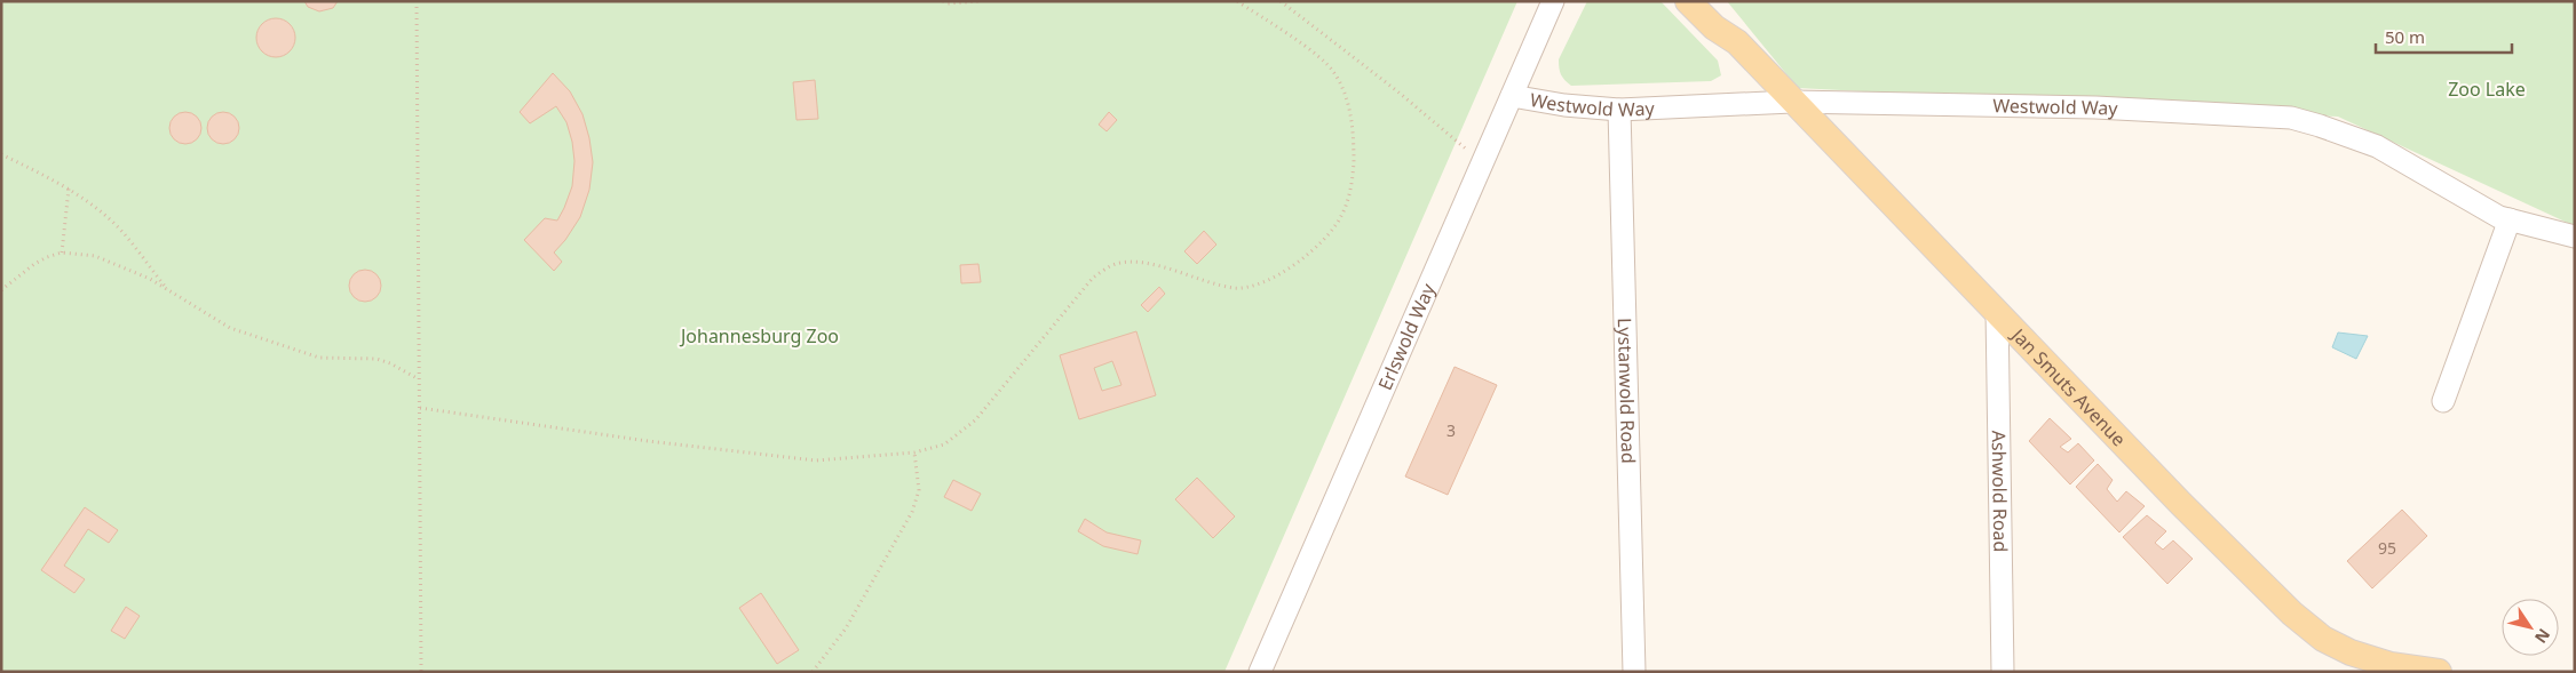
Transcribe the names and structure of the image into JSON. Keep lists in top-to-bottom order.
{
  "streets": {
    "main road": ["Jan Smuts Avenue"],
    "street": [
      "Westwold Way",
      "Erlswold Way",
      "Lystanwold Road",
      "Ashwold Road"
    ]
  },
  "crossings": [
    ["Westwold Way", "Erlswold Way"],
    ["Westwold Way", "Jan Smuts Avenue"],
    ["Westwold Way", "Lystanwold Road"],
    ["Jan Smuts Avenue", "Ashwold Road"]
  ],
  "parks": ["Zoo Lake", "Johannesburg Zoo"],
  "house_numbers": ["3", "95"],
  "scale_bar": "50 m",
  "north": "bottom right"
}
